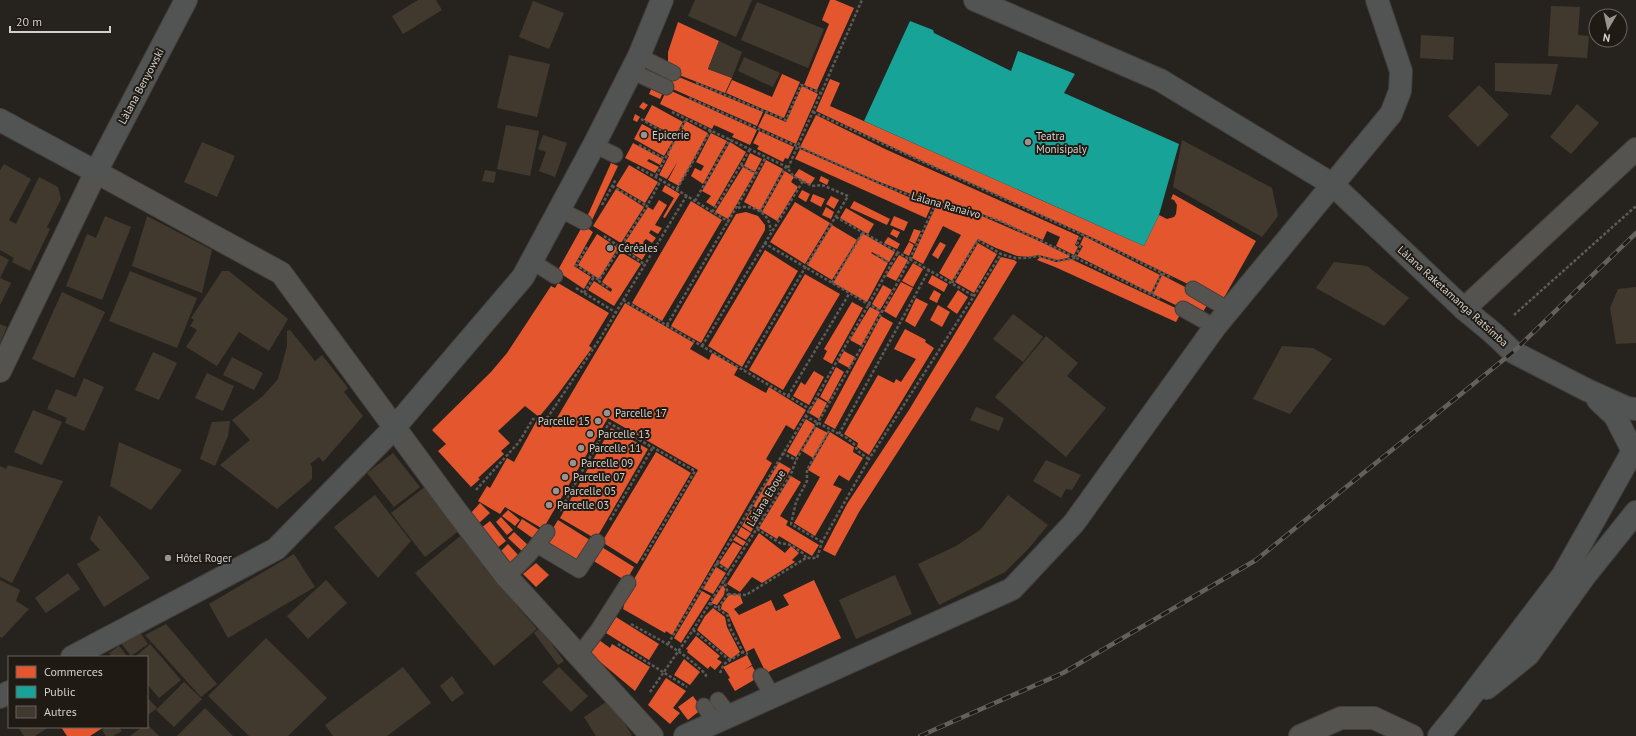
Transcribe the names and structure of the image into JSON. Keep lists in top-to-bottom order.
{
  "streets": {
    "street": ["Làlana Benyowski", "Làlana Raketamanga Ratsimba"],
    "path": ["Làlana Ranaivo", "Làlana Eboue"]
  },
  "crossings": [
    ["Làlana Ranaivo", "Làlana Eboue"]
  ],
  "places": [
    "Epicerie",
    "Teatra Monisipaly",
    "Céréales",
    "Parcelle 17",
    "Parcelle 15",
    "Parcelle 13",
    "Parcelle 11",
    "Parcelle 09",
    "Parcelle 07",
    "Parcelle 05",
    "Parcelle 03",
    "Hôtel Roger"
  ],
  "legend": ["Commerces", "Public", "Autres"],
  "scale_bar": "20 m",
  "north": "bottom"
}
